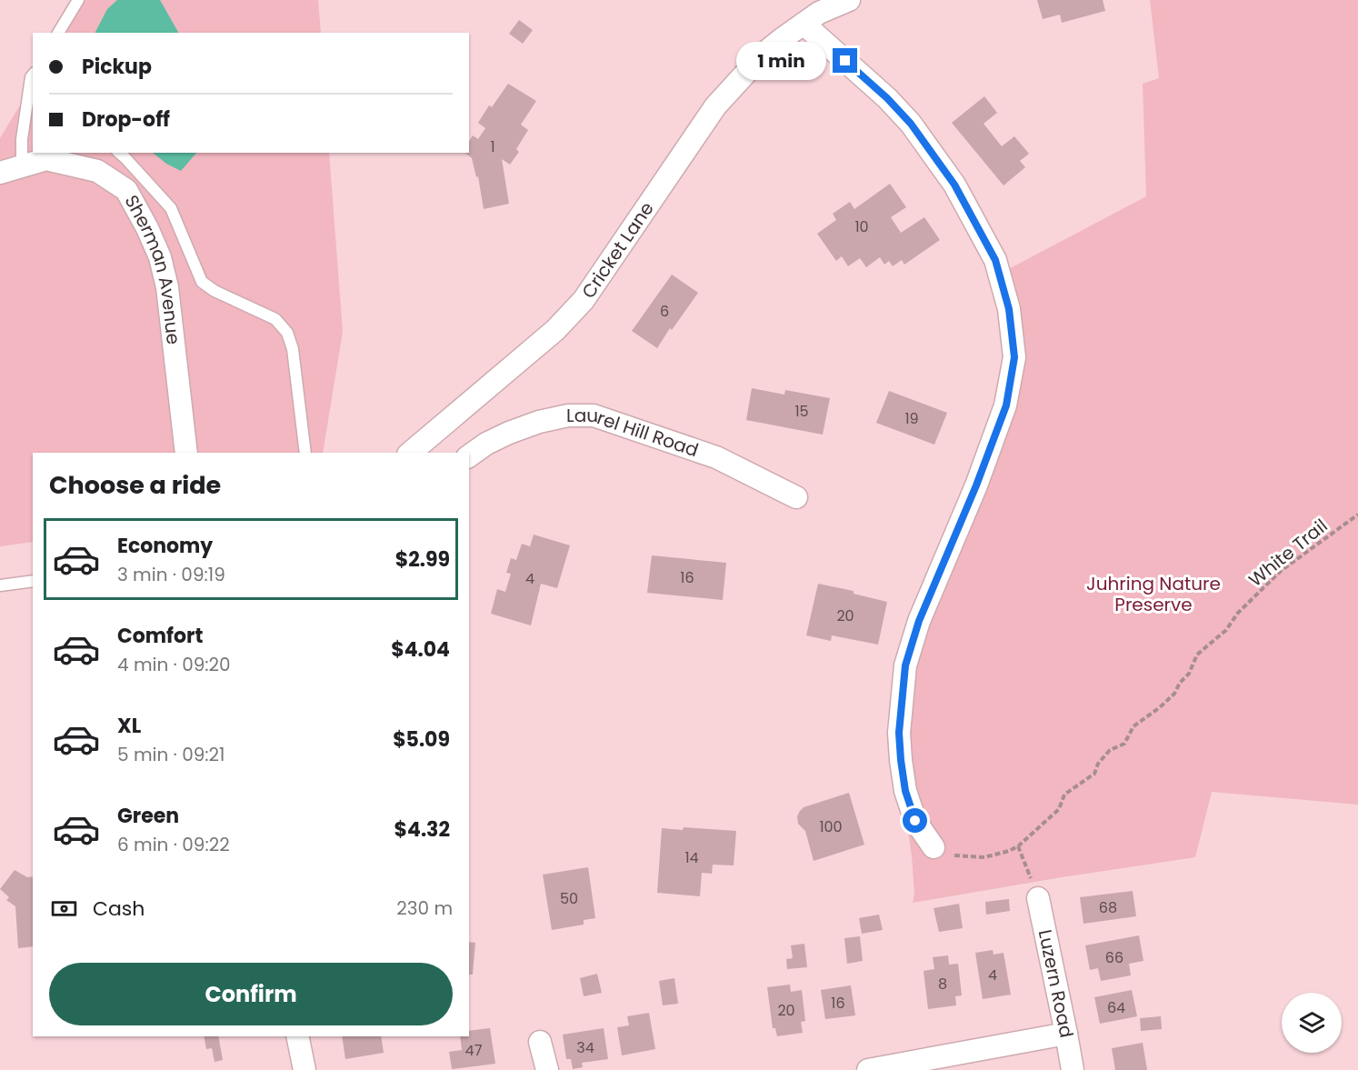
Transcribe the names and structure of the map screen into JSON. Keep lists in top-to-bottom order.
{
  "streets": {
    "street": [
      "Cricket Lane",
      "Sherman Avenue",
      "Laurel Hill Road",
      "Luzern Road"
    ],
    "path": ["White Trail"]
  },
  "parks": ["Juhring Nature Preserve"],
  "house_numbers": [
    "1",
    "10",
    "6",
    "15",
    "19",
    "16",
    "4",
    "20",
    "100",
    "14",
    "50",
    "68",
    "66",
    "4",
    "8",
    "16",
    "64",
    "20",
    "34",
    "47"
  ],
  "page": {
    "banner": ["Pickup", "Drop-off"],
    "bubble": "1 min",
    "heading": "Choose a ride",
    "list": [
      {
        "name": "Economy",
        "note": "3 min · 09:19",
        "value": "$2.99"
      },
      {
        "name": "Comfort",
        "note": "4 min · 09:20",
        "value": "$4.04"
      },
      {
        "name": "XL",
        "note": "5 min · 09:21",
        "value": "$5.09"
      },
      {
        "name": "Green",
        "note": "6 min · 09:22",
        "value": "$4.32"
      }
    ],
    "pay": ["Cash", "230 m"],
    "buttons": "Confirm"
  }
}
